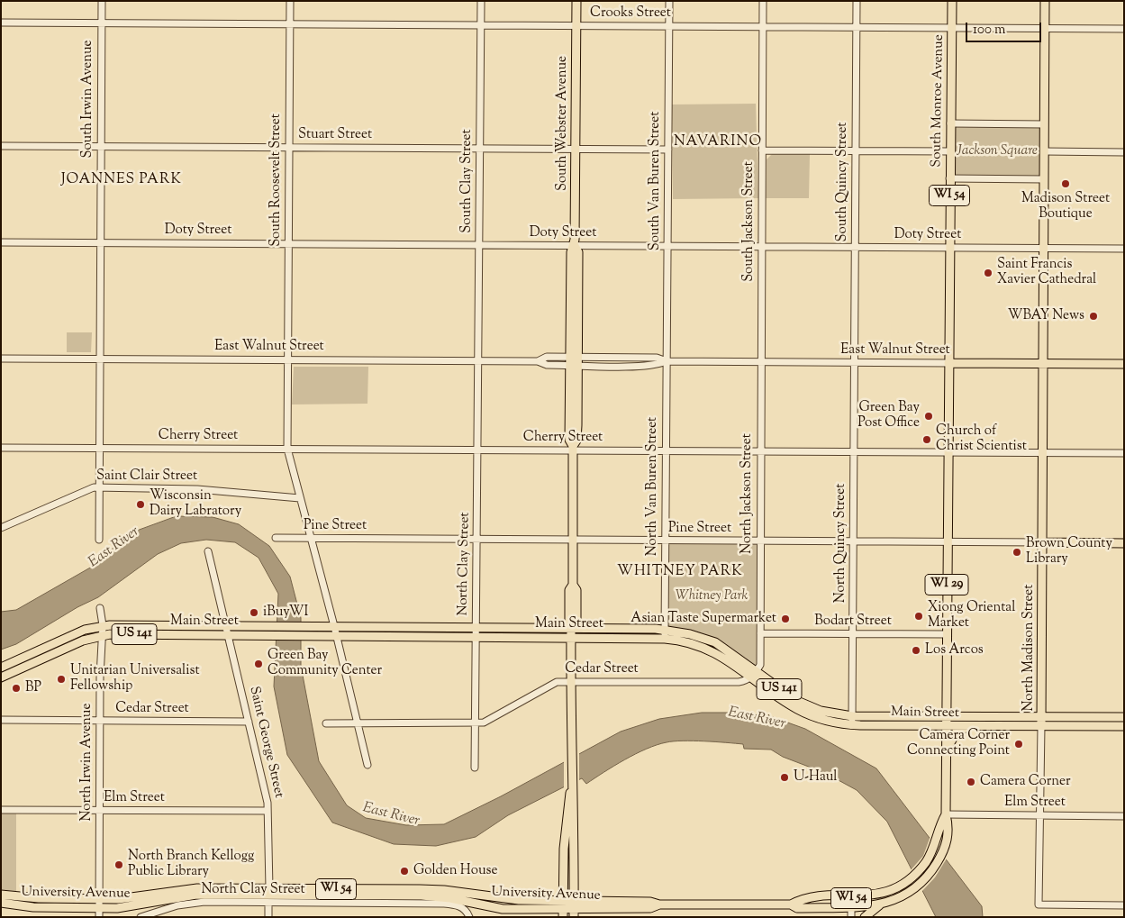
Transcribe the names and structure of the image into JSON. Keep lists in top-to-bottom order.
{
  "streets": {
    "main road": [
      "South Monroe Avenue",
      "South Webster Avenue",
      "WI 54",
      "East Walnut Street",
      "Pine Street",
      "WI 29",
      "Main Street",
      "US 141",
      "North Madison Street",
      "University Avenue"
    ],
    "street": [
      "Crooks Street",
      "South Irwin Avenue",
      "Stuart Street",
      "South Roosevelt Street",
      "South Clay Street",
      "South Van Buren Street",
      "South Quincy Street",
      "South Jackson Street",
      "Doty Street",
      "Cherry Street",
      "Saint Clair Street",
      "North Van Buren Street",
      "North Jackson Street",
      "North Quincy Street",
      "North Clay Street",
      "Bodart Street",
      "Cedar Street",
      "Saint George Street",
      "North Irwin Avenue",
      "Elm Street"
    ]
  },
  "crossings": [
    ["Crooks Street", "South Irwin Avenue"],
    ["Crooks Street", "South Monroe Avenue"],
    ["Crooks Street", "South Webster Avenue"],
    ["Crooks Street", "South Roosevelt Street"],
    ["Crooks Street", "South Clay Street"],
    ["Crooks Street", "South Van Buren Street"],
    ["Crooks Street", "South Quincy Street"],
    ["Crooks Street", "South Jackson Street"],
    ["Crooks Street", "North Madison Street"],
    ["South Irwin Avenue", "Stuart Street"],
    ["South Irwin Avenue", "Doty Street"],
    ["South Irwin Avenue", "East Walnut Street"],
    ["South Monroe Avenue", "Doty Street"],
    ["South Monroe Avenue", "East Walnut Street"],
    ["South Monroe Avenue", "WI 29"],
    ["South Webster Avenue", "Stuart Street"],
    ["South Webster Avenue", "Doty Street"],
    ["South Webster Avenue", "East Walnut Street"],
    ["South Webster Avenue", "Cherry Street"],
    ["South Webster Avenue", "Pine Street"],
    ["South Webster Avenue", "Main Street"],
    ["Stuart Street", "South Roosevelt Street"],
    ["Stuart Street", "South Clay Street"],
    ["Stuart Street", "South Van Buren Street"],
    ["South Roosevelt Street", "Doty Street"],
    ["South Roosevelt Street", "East Walnut Street"],
    ["South Roosevelt Street", "Cherry Street"],
    ["South Roosevelt Street", "Saint Clair Street"],
    ["South Roosevelt Street", "Pine Street"],
    ["South Roosevelt Street", "Main Street"],
    ["South Roosevelt Street", "Cedar Street"],
    ["South Clay Street", "Doty Street"],
    ["South Clay Street", "East Walnut Street"],
    ["South Clay Street", "North Clay Street"],
    ["South Van Buren Street", "Doty Street"],
    ["South Van Buren Street", "East Walnut Street"],
    ["South Van Buren Street", "North Van Buren Street"],
    ["South Quincy Street", "Doty Street"],
    ["South Quincy Street", "East Walnut Street"],
    ["South Quincy Street", "North Quincy Street"],
    ["WI 54", "WI 29"],
    ["WI 54", "Main Street"],
    ["WI 54", "Elm Street"],
    ["WI 54", "University Avenue"],
    ["South Jackson Street", "Doty Street"],
    ["South Jackson Street", "East Walnut Street"],
    ["South Jackson Street", "North Jackson Street"],
    ["Doty Street", "North Madison Street"],
    ["East Walnut Street", "North Van Buren Street"],
    ["East Walnut Street", "North Jackson Street"],
    ["East Walnut Street", "North Quincy Street"],
    ["East Walnut Street", "North Clay Street"],
    ["East Walnut Street", "WI 29"],
    ["East Walnut Street", "North Madison Street"],
    ["Cherry Street", "North Van Buren Street"],
    ["Cherry Street", "North Jackson Street"],
    ["Cherry Street", "North Quincy Street"],
    ["Cherry Street", "North Clay Street"],
    ["Cherry Street", "WI 29"],
    ["Cherry Street", "North Madison Street"],
    ["North Van Buren Street", "Pine Street"],
    ["North Van Buren Street", "Main Street"],
    ["North Jackson Street", "Pine Street"],
    ["North Jackson Street", "Main Street"],
    ["North Jackson Street", "Bodart Street"],
    ["North Jackson Street", "Cedar Street"],
    ["Pine Street", "North Quincy Street"],
    ["Pine Street", "North Clay Street"],
    ["Pine Street", "WI 29"],
    ["Pine Street", "North Madison Street"],
    ["North Quincy Street", "Main Street"],
    ["North Quincy Street", "Bodart Street"],
    ["North Clay Street", "Main Street"],
    ["North Clay Street", "Cedar Street"],
    ["WI 29", "Main Street"],
    ["WI 29", "Bodart Street"],
    ["Main Street", "North Madison Street"],
    ["Main Street", "Cedar Street"],
    ["Main Street", "Saint George Street"],
    ["Main Street", "North Irwin Avenue"],
    ["North Madison Street", "Elm Street"],
    ["Cedar Street", "Saint George Street"],
    ["Cedar Street", "North Irwin Avenue"],
    ["Saint George Street", "Elm Street"],
    ["Saint George Street", "University Avenue"],
    ["North Irwin Avenue", "Elm Street"],
    ["North Irwin Avenue", "University Avenue"],
    ["Elm Street", "University Avenue"]
  ],
  "districts": ["NAVARINO", "JOANNES PARK", "WHITNEY PARK"],
  "water": ["East River"],
  "parks": ["Jackson Square", "Whitney Park"],
  "places": [
    "Madison Street Boutique",
    "Saint Francis Xavier Cathedral",
    "WBAY News",
    "Green Bay Post Office",
    "Church of Christ Scientist",
    "Wisconsin Dairy Labratory",
    "Brown County Library",
    "iBuyWI",
    "Xiong Oriental Market",
    "Asian Taste Supermarket",
    "Los Arcos",
    "Green Bay Community Center",
    "Unitarian Universalist Fellowship",
    "BP",
    "Camera Corner Connecting Point",
    "U-Haul",
    "Camera Corner",
    "North Branch Kellogg Public Library",
    "Golden House"
  ],
  "scale_bar": "100 m"
}
